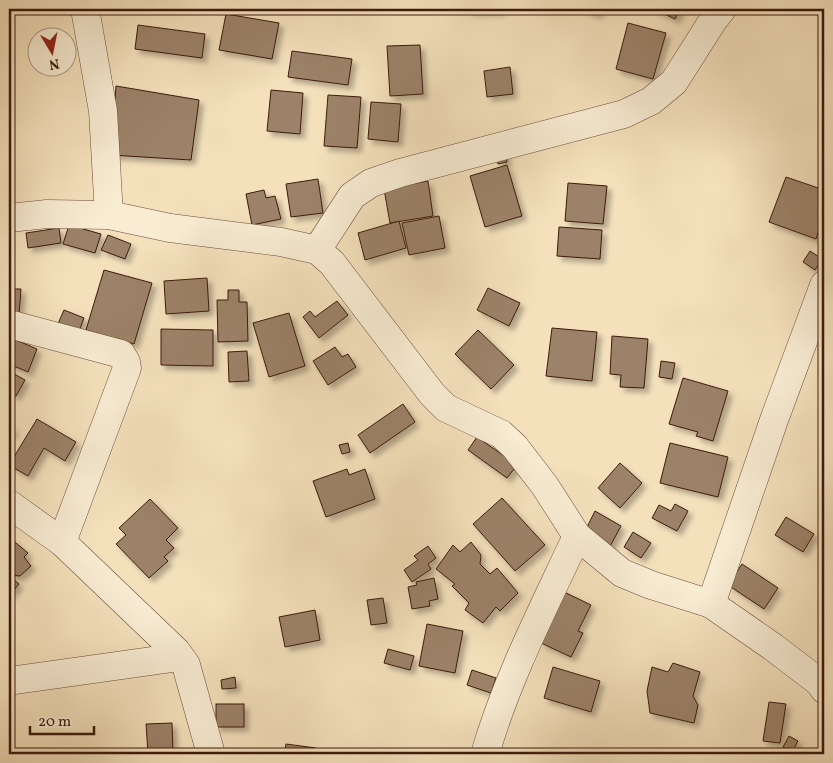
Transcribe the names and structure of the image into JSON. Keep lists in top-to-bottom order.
{
  "scale_bar": "20 m",
  "north": "bottom"
}
